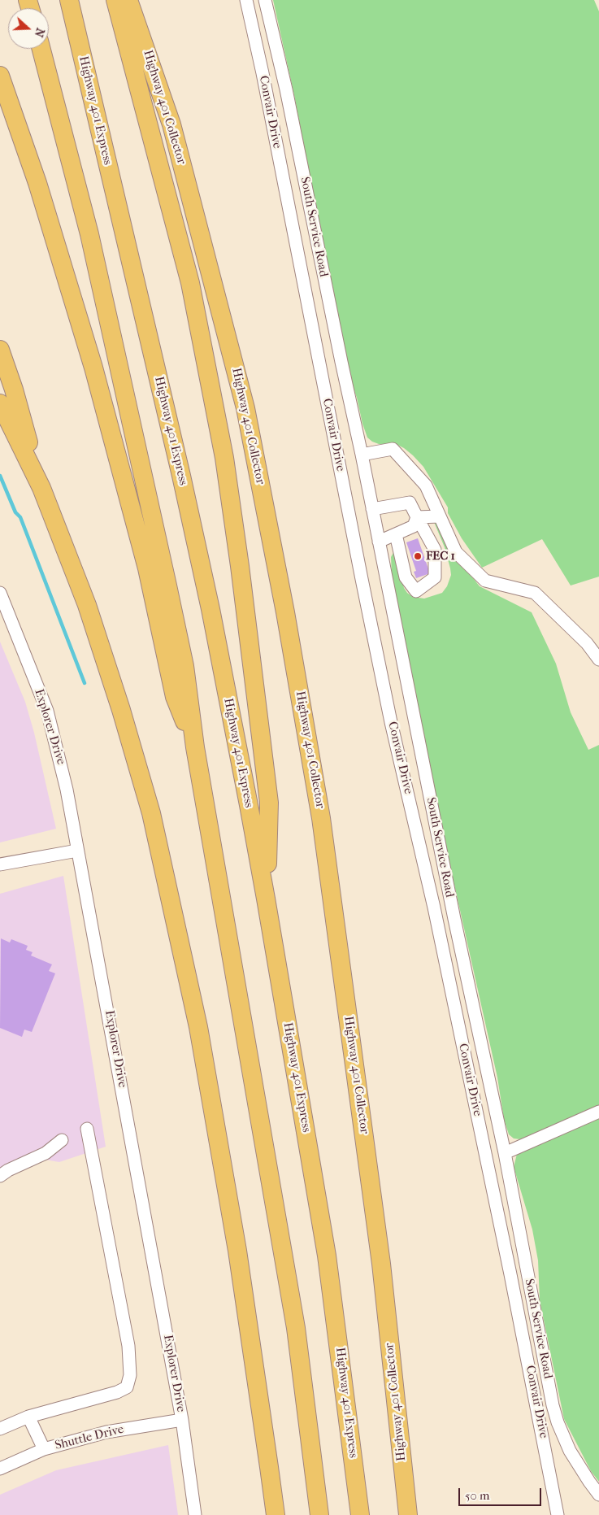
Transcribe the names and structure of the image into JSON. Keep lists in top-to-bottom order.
{
  "streets": {
    "highway": ["Highway 401 Collector", "Highway 401 Express"],
    "street": [
      "Convair Drive",
      "South Service Road",
      "Explorer Drive",
      "Shuttle Drive"
    ]
  },
  "crossings": [
    ["Explorer Drive", "Shuttle Drive"]
  ],
  "places": ["FEC 1"],
  "scale_bar": "50 m",
  "north": "right"
}
